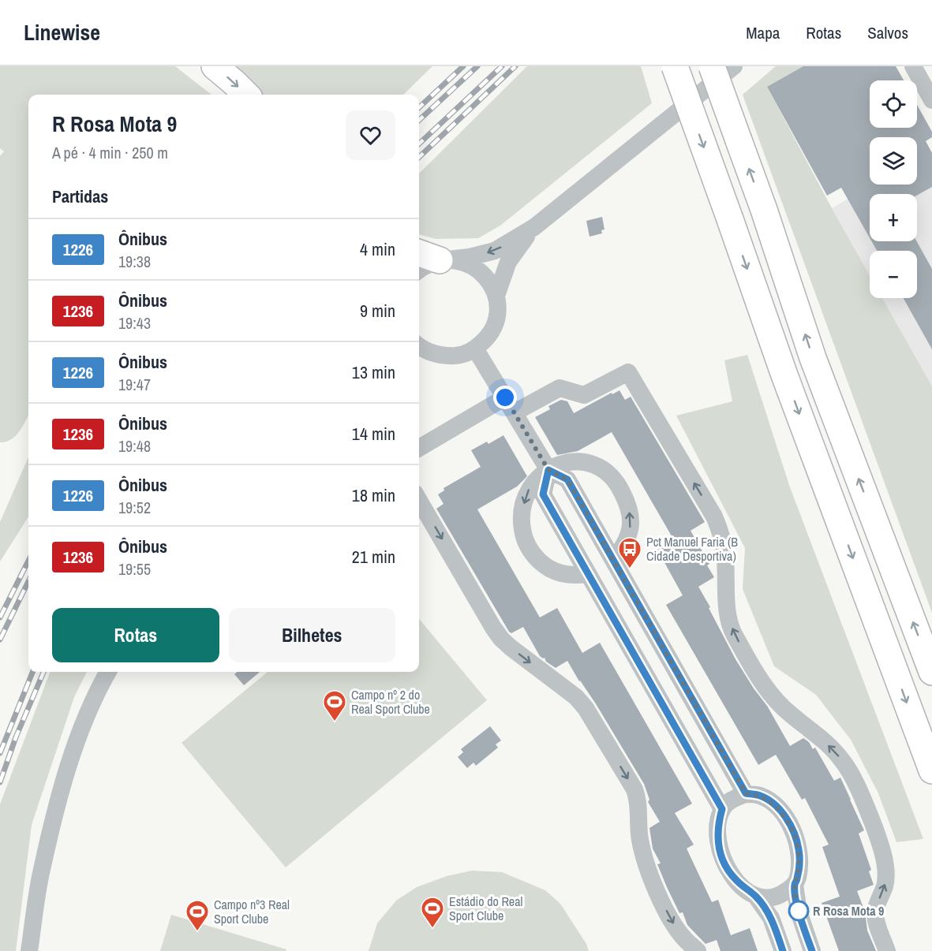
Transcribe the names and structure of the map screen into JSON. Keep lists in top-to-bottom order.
{
  "places": {
    "bus stop": ["Pct Manuel Faria (B Cidade Desportiva)"],
    "sports": ["Campo nº 2 do Real Sport Clube", "Estádio do Real Sport Clube", "Campo nº3 Real Sport Clube"],
    "other": ["R Rosa Mota 9"]
  },
  "lines": ["bus line 1226"],
  "page": {
    "header": "Linewise",
    "nav": ["Mapa", "Rotas", "Salvos"],
    "map_buttons": ["+", "−"],
    "heading": [
      ["R Rosa Mota 9", "A pé · 4 min · 250 m"],
      "Partidas"
    ],
    "list": [
      {
        "mark": "1226",
        "name": "Ônibus",
        "note": "19:38",
        "value": "4 min"
      },
      {
        "mark": "1236",
        "name": "Ônibus",
        "note": "19:43",
        "value": "9 min"
      },
      {
        "mark": "1226",
        "name": "Ônibus",
        "note": "19:47",
        "value": "13 min"
      },
      {
        "mark": "1236",
        "name": "Ônibus",
        "note": "19:48",
        "value": "14 min"
      },
      {
        "mark": "1226",
        "name": "Ônibus",
        "note": "19:52",
        "value": "18 min"
      },
      {
        "mark": "1236",
        "name": "Ônibus",
        "note": "19:55",
        "value": "21 min"
      }
    ],
    "buttons": ["Rotas", "Bilhetes"]
  }
}
